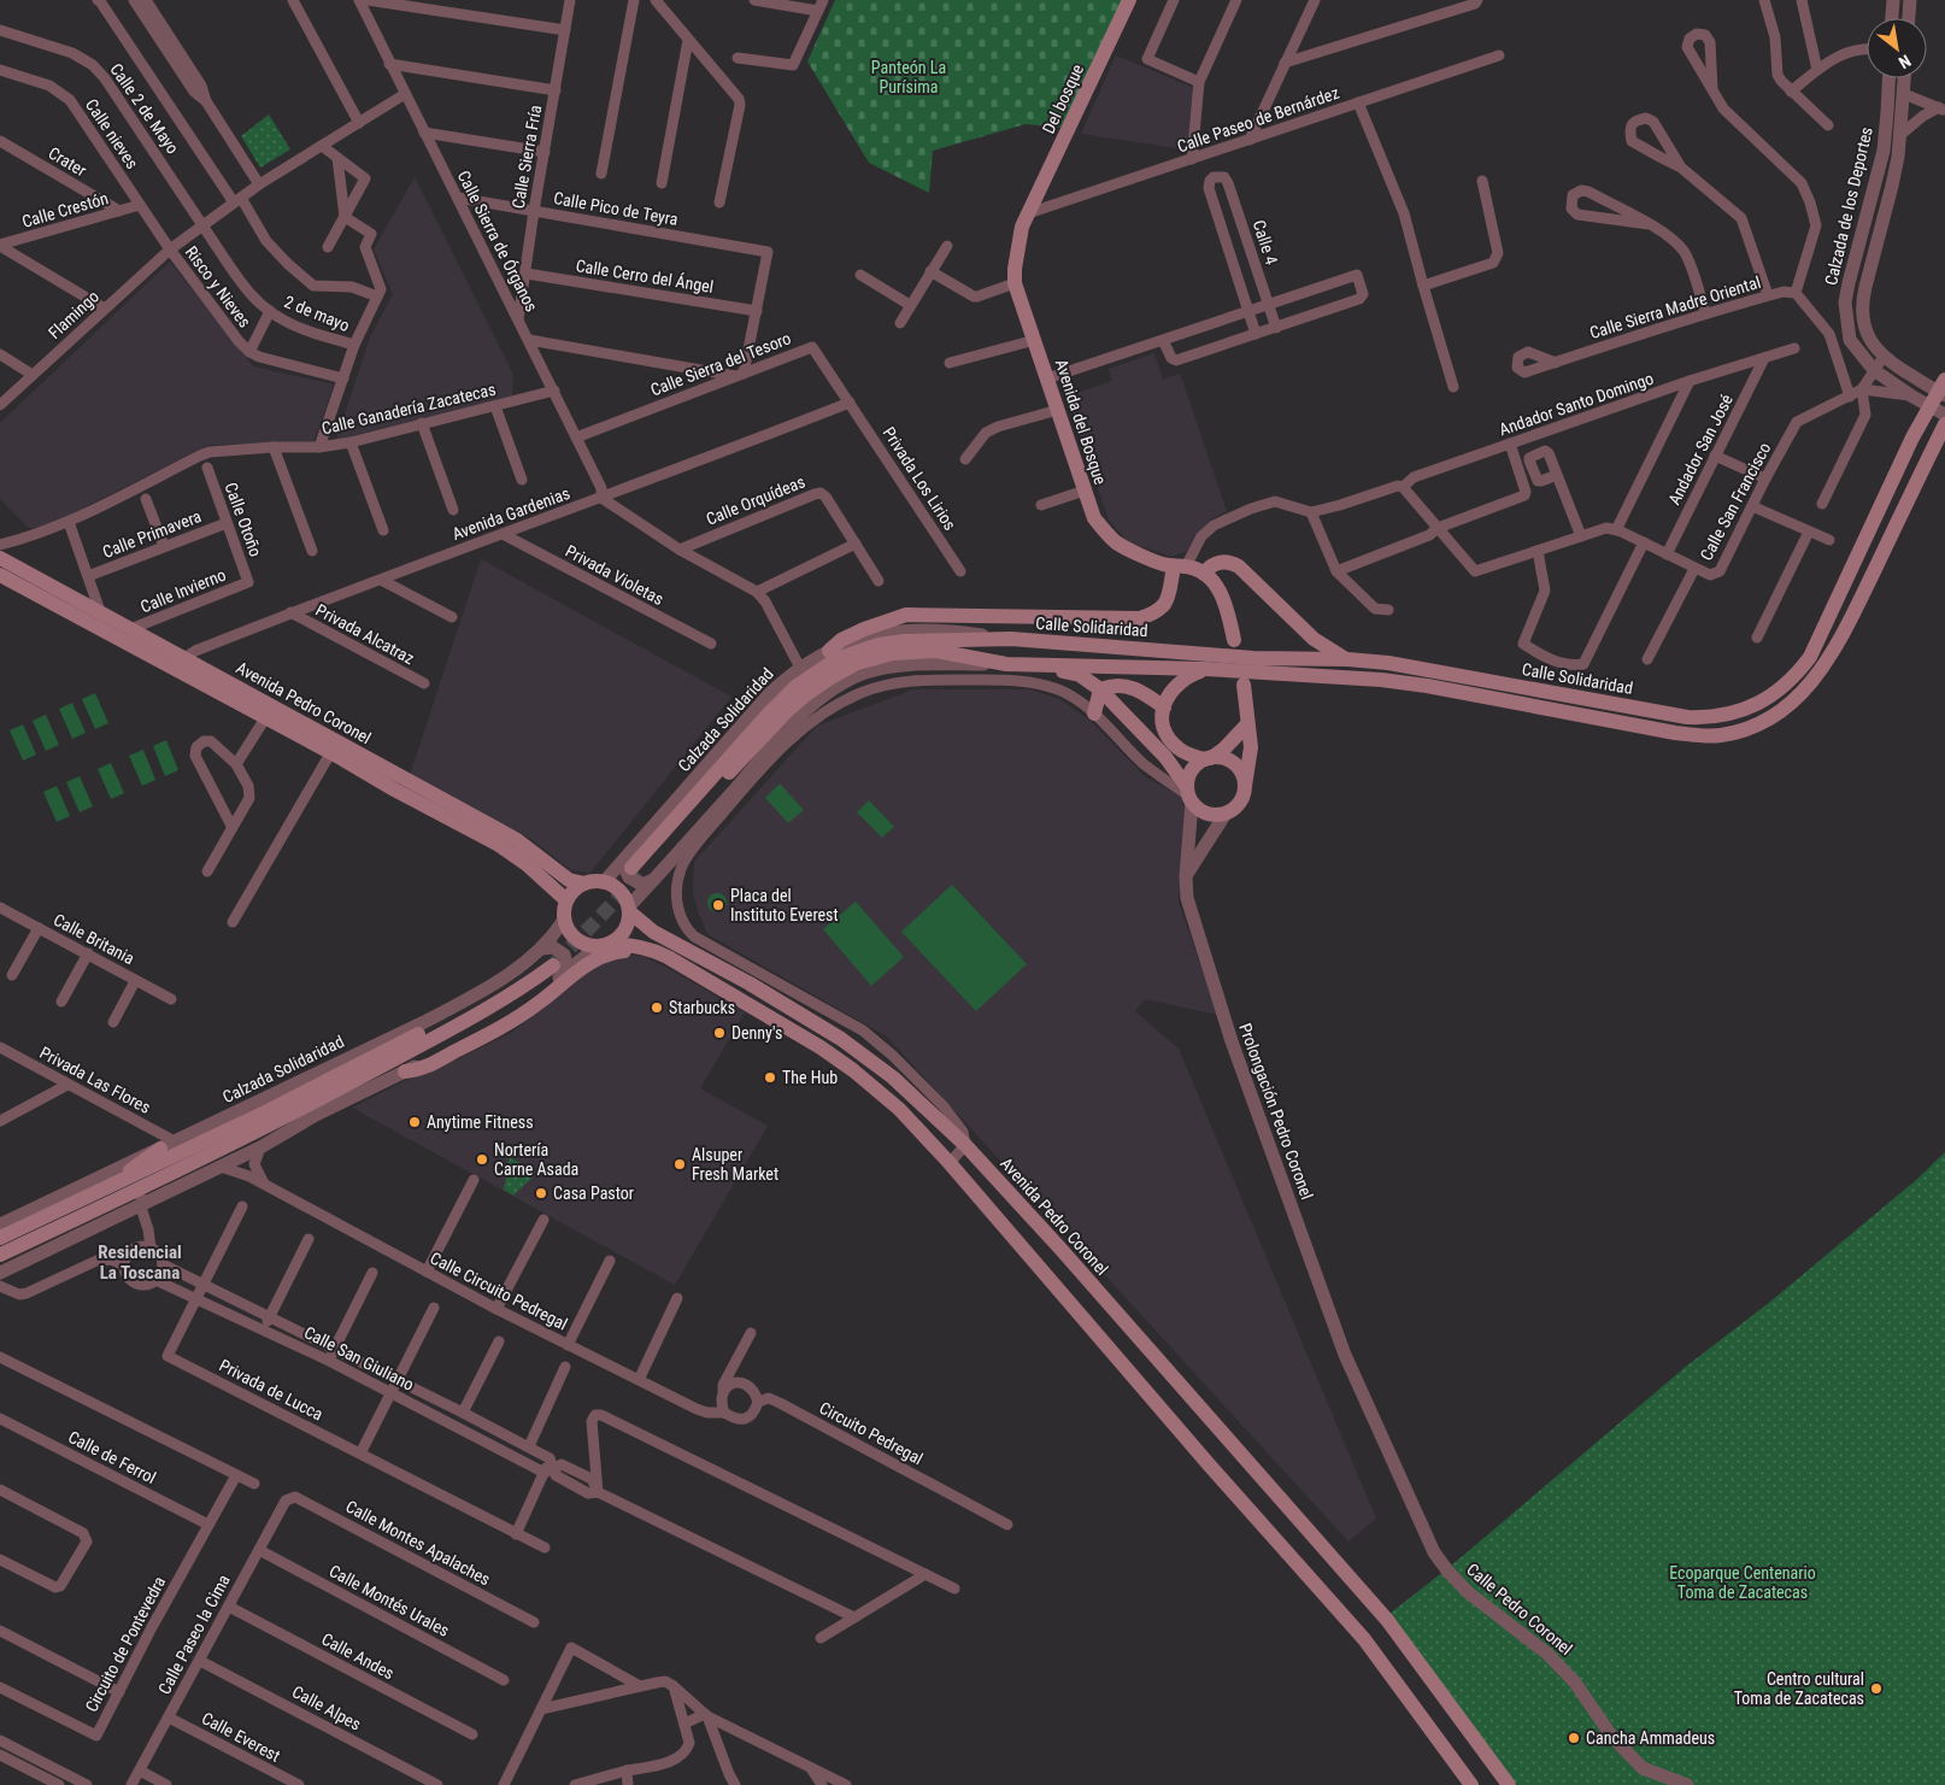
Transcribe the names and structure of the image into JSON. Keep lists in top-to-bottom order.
{
  "streets": {
    "main road": [
      "Del bosque",
      "Avenida del Bosque",
      "Calle Solidaridad",
      "Avenida Pedro Coronel",
      "Calzada Solidaridad"
    ],
    "street": [
      "Calle 2 de Mayo",
      "Calle Paseo de Bernárdez",
      "Calle nieves",
      "Calle Sierra Fría",
      "Crater",
      "Calzada de los Deportes",
      "Calle Pico de Teyra",
      "Calle Crestón",
      "Calle Sierra de Órganos",
      "Calle 4",
      "Calle Cerro del Ángel",
      "Risco y Nieves",
      "Calle Sierra Madre Oriental",
      "2 de mayo",
      "Flamingo",
      "Calle Sierra del Tesoro",
      "Andador Santo Domingo",
      "Calle Ganadería Zacatecas",
      "Andador San José",
      "Privada Los Lirios",
      "Calle Orquídeas",
      "Calle San Francisco",
      "Avenida Gardenias",
      "Calle Otoño",
      "Calle Primavera",
      "Privada Violetas",
      "Calle Invierno",
      "Privada Alcatraz",
      "Calle Britania",
      "Privada Las Flores",
      "Prolongación Pedro Coronel",
      "Calle Circuito Pedregal",
      "Calle San Giuliano",
      "Privada de Lucca",
      "Circuito Pedregal",
      "Calle de Ferrol",
      "Calle Montes Apalaches",
      "Calle Montés Urales",
      "Calle Pedro Coronel",
      "Calle Paseo la Cima",
      "Circuito de Pontevedra",
      "Calle Andes",
      "Calle Alpes",
      "Calle Everest"
    ]
  },
  "crossings": [
    ["Del bosque", "Calle Paseo de Bernárdez"],
    ["Del bosque", "Avenida del Bosque"],
    ["Calle 2 de Mayo", "2 de mayo"],
    ["Calle 2 de Mayo", "Flamingo"],
    ["Calle Paseo de Bernárdez", "Avenida del Bosque"],
    ["Calle nieves", "Calle Crestón"],
    ["Calle nieves", "Risco y Nieves"],
    ["Calle nieves", "Flamingo"],
    ["Calle Sierra Fría", "Calle Pico de Teyra"],
    ["Calle Sierra Fría", "Calle Sierra de Órganos"],
    ["Calle Sierra Fría", "Calle Cerro del Ángel"],
    ["Crater", "Calle Crestón"],
    ["Calzada de los Deportes", "Calle Sierra Madre Oriental"],
    ["Calzada de los Deportes", "Calle Solidaridad"],
    ["Calle Pico de Teyra", "Calle Sierra de Órganos"],
    ["Calle Pico de Teyra", "Calle Cerro del Ángel"],
    ["Calle Sierra de Órganos", "Flamingo"],
    ["Calle Sierra de Órganos", "Calle Sierra del Tesoro"],
    ["Calle Sierra de Órganos", "Calle Ganadería Zacatecas"],
    ["Calle Sierra de Órganos", "Avenida Gardenias"],
    ["Risco y Nieves", "2 de mayo"],
    ["Risco y Nieves", "Flamingo"],
    ["2 de mayo", "Flamingo"],
    ["2 de mayo", "Calle Ganadería Zacatecas"],
    ["Calle Sierra del Tesoro", "Privada Los Lirios"],
    ["Calle Sierra del Tesoro", "Avenida Gardenias"],
    ["Andador Santo Domingo", "Andador San José"],
    ["Andador San José", "Calle San Francisco"],
    ["Privada Los Lirios", "Avenida Gardenias"],
    ["Avenida Gardenias", "Privada Violetas"],
    ["Avenida Gardenias", "Privada Alcatraz"],
    ["Avenida Gardenias", "Avenida Pedro Coronel"],
    ["Calle Otoño", "Calle Primavera"],
    ["Calle Otoño", "Calle Invierno"],
    ["Calle Invierno", "Avenida Pedro Coronel"],
    ["Calle Solidaridad", "Calzada Solidaridad"],
    ["Avenida Pedro Coronel", "Calzada Solidaridad"],
    ["Calzada Solidaridad", "Privada Las Flores"],
    ["Prolongación Pedro Coronel", "Calle Pedro Coronel"],
    ["Calle Circuito Pedregal", "Circuito Pedregal"],
    ["Calle San Giuliano", "Privada de Lucca"],
    ["Calle de Ferrol", "Circuito de Pontevedra"],
    ["Calle Montes Apalaches", "Calle Paseo la Cima"],
    ["Calle Montés Urales", "Calle Paseo la Cima"],
    ["Calle Paseo la Cima", "Calle Andes"],
    ["Calle Paseo la Cima", "Calle Alpes"],
    ["Calle Paseo la Cima", "Calle Everest"]
  ],
  "districts": ["Residencial La Toscana"],
  "parks": ["Panteón La Purísima", "Ecoparque Centenario Toma de Zacatecas"],
  "places": [
    "Placa del Instituto Everest",
    "Starbucks",
    "Denny's",
    "The Hub",
    "Anytime Fitness",
    "Nortería Carne Asada",
    "Alsuper Fresh Market",
    "Casa Pastor",
    "Centro cultural Toma de Zacatecas",
    "Cancha Ammadeus"
  ],
  "north": "bottom right"
}
